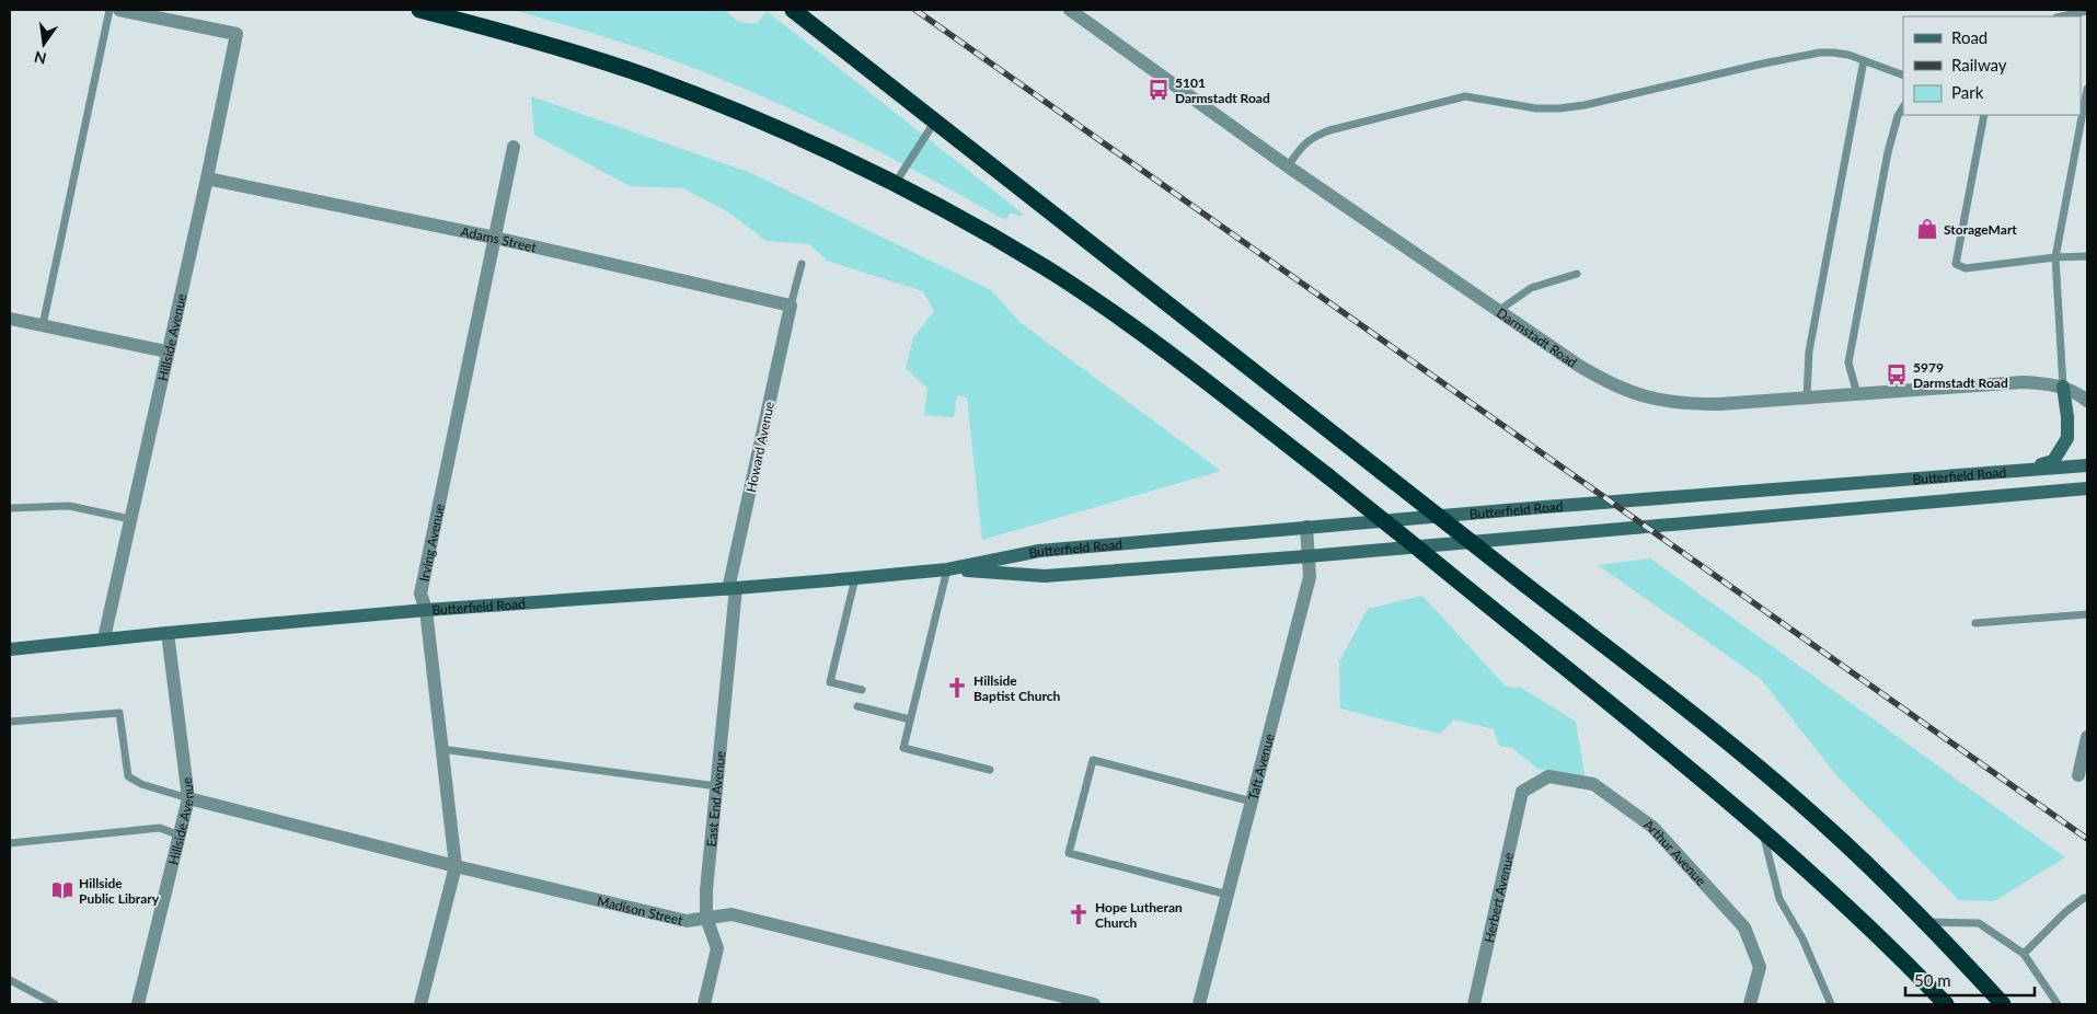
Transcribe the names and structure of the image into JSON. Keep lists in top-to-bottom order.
{
  "streets": {
    "main road": ["Butterfield Road"],
    "street": [
      "Adams Street",
      "Hillside Avenue",
      "Darmstadt Road",
      "Howard Avenue",
      "Irving Avenue",
      "Taft Avenue",
      "East End Avenue",
      "Arthur Avenue",
      "Herbert Avenue",
      "Madison Street"
    ]
  },
  "crossings": [
    ["Adams Street", "Hillside Avenue"],
    ["Adams Street", "Howard Avenue"],
    ["Adams Street", "Irving Avenue"],
    ["Hillside Avenue", "Butterfield Road"],
    ["Hillside Avenue", "Madison Street"],
    ["Howard Avenue", "Butterfield Road"],
    ["Howard Avenue", "East End Avenue"],
    ["Butterfield Road", "Irving Avenue"],
    ["Butterfield Road", "Taft Avenue"],
    ["Butterfield Road", "East End Avenue"],
    ["Irving Avenue", "Madison Street"],
    ["East End Avenue", "Madison Street"],
    ["Arthur Avenue", "Herbert Avenue"]
  ],
  "places": {
    "bus stop": ["5101 Darmstadt Road", "5979 Darmstadt Road"],
    "shop": ["StorageMart"],
    "church": ["Hillside Baptist Church", "Hope Lutheran Church"],
    "library": ["Hillside Public Library"]
  },
  "legend": ["Road", "Railway", "Park"],
  "scale_bar": "50 m",
  "north": "bottom"
}
